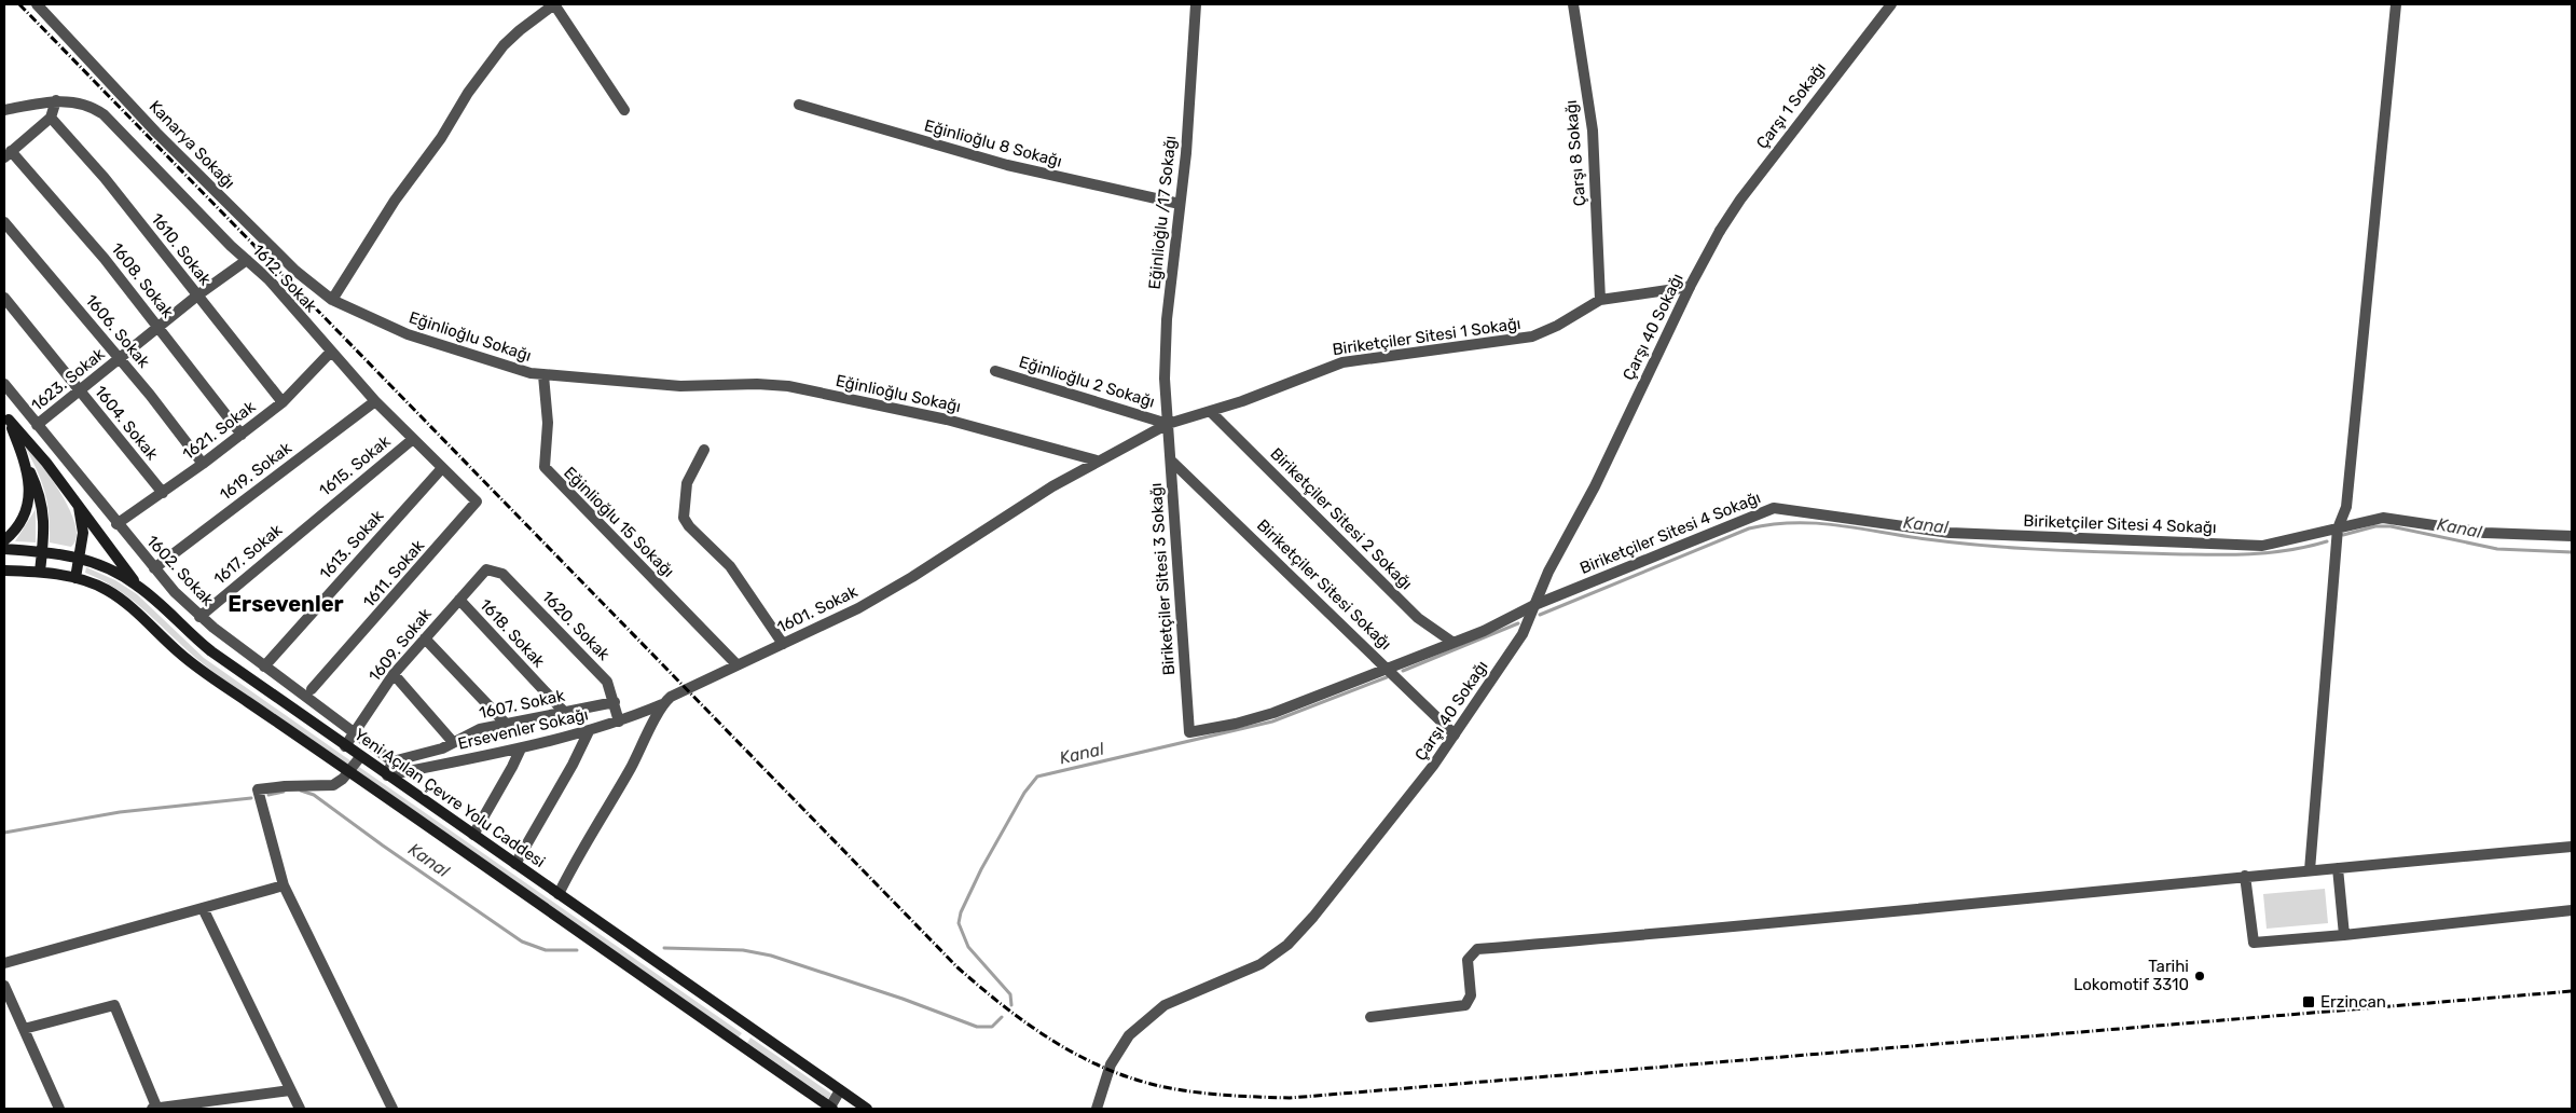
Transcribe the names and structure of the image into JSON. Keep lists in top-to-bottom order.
{
  "streets": {
    "main road": ["Yeni Açılan Çevre Yolu Caddesi"],
    "street": [
      "Çarşı 1 Sokağı",
      "Eğinlioğlu 8 Sokağı",
      "Kanarya Sokağı",
      "Çarşı 8 Sokağı",
      "Eğinlioğlu /17 Sokağı",
      "1610. Sokak",
      "1612. Sokak",
      "1608. Sokak",
      "Çarşı 40 Sokağı",
      "1606. Sokak",
      "Eğinlioğlu Sokağı",
      "Biriketçiler Sitesi 1 Sokağı",
      "1623. Sokak",
      "Eğinlioğlu 2 Sokağı",
      "1604. Sokak",
      "1621. Sokak",
      "1615. Sokak",
      "1619. Sokak",
      "Biriketçiler Sitesi 2 Sokağı",
      "Eğinlioğlu 15 Sokağı",
      "Biriketçiler Sitesi 4 Sokağı",
      "1613. Sokak",
      "1617. Sokak",
      "1602. Sokak",
      "1611. Sokak",
      "Biriketçiler Sitesi 3 Sokağı",
      "Biriketçiler Sitesi Sokağı",
      "1601. Sokak",
      "1620. Sokak",
      "1618. Sokak",
      "1609. Sokak",
      "1607. Sokak",
      "Ersevenler Sokağı"
    ]
  },
  "crossings": [
    ["Çarşı 1 Sokağı", "Çarşı 40 Sokağı"],
    ["Eğinlioğlu 8 Sokağı", "Eğinlioğlu /17 Sokağı"],
    ["Kanarya Sokağı", "Eğinlioğlu Sokağı"],
    ["Çarşı 8 Sokağı", "Biriketçiler Sitesi 1 Sokağı"],
    ["Eğinlioğlu /17 Sokağı", "Biriketçiler Sitesi 1 Sokağı"],
    ["Eğinlioğlu /17 Sokağı", "Eğinlioğlu 2 Sokağı"],
    ["Eğinlioğlu /17 Sokağı", "Biriketçiler Sitesi 3 Sokağı"],
    ["Eğinlioğlu /17 Sokağı", "1601. Sokak"],
    ["1610. Sokak", "1623. Sokak"],
    ["1610. Sokak", "1621. Sokak"],
    ["1612. Sokak", "1623. Sokak"],
    ["1612. Sokak", "1621. Sokak"],
    ["1612. Sokak", "1615. Sokak"],
    ["1612. Sokak", "1619. Sokak"],
    ["1612. Sokak", "1613. Sokak"],
    ["1612. Sokak", "1611. Sokak"],
    ["1608. Sokak", "1623. Sokak"],
    ["1608. Sokak", "1621. Sokak"],
    ["Çarşı 40 Sokağı", "Biriketçiler Sitesi 1 Sokağı"],
    ["Çarşı 40 Sokağı", "Biriketçiler Sitesi 4 Sokağı"],
    ["Çarşı 40 Sokağı", "Biriketçiler Sitesi Sokağı"],
    ["1606. Sokak", "1623. Sokak"],
    ["1606. Sokak", "1621. Sokak"],
    ["Eğinlioğlu Sokağı", "Eğinlioğlu 15 Sokağı"],
    ["Eğinlioğlu Sokağı", "1601. Sokak"],
    ["Biriketçiler Sitesi 1 Sokağı", "Eğinlioğlu 2 Sokağı"],
    ["Biriketçiler Sitesi 1 Sokağı", "Biriketçiler Sitesi 2 Sokağı"],
    ["Biriketçiler Sitesi 1 Sokağı", "Biriketçiler Sitesi 3 Sokağı"],
    ["Biriketçiler Sitesi 1 Sokağı", "1601. Sokak"],
    ["1623. Sokak", "1604. Sokak"],
    ["1623. Sokak", "1602. Sokak"],
    ["Eğinlioğlu 2 Sokağı", "Biriketçiler Sitesi 3 Sokağı"],
    ["Eğinlioğlu 2 Sokağı", "1601. Sokak"],
    ["1604. Sokak", "1621. Sokak"],
    ["1621. Sokak", "1602. Sokak"],
    ["1615. Sokak", "1617. Sokak"],
    ["1619. Sokak", "1602. Sokak"],
    ["Biriketçiler Sitesi 2 Sokağı", "Biriketçiler Sitesi 4 Sokağı"],
    ["Eğinlioğlu 15 Sokağı", "1601. Sokak"],
    ["Biriketçiler Sitesi 4 Sokağı", "Biriketçiler Sitesi 3 Sokağı"],
    ["Biriketçiler Sitesi 4 Sokağı", "Biriketçiler Sitesi Sokağı"],
    ["1613. Sokak", "1602. Sokak"],
    ["1617. Sokak", "1602. Sokak"],
    ["1602. Sokak", "1609. Sokak"],
    ["1602. Sokak", "1607. Sokak"],
    ["Biriketçiler Sitesi 3 Sokağı", "Biriketçiler Sitesi Sokağı"],
    ["Biriketçiler Sitesi 3 Sokağı", "1601. Sokak"],
    ["1601. Sokak", "Ersevenler Sokağı"],
    ["1620. Sokak", "1609. Sokak"],
    ["1620. Sokak", "1607. Sokak"],
    ["1620. Sokak", "Ersevenler Sokağı"],
    ["1618. Sokak", "1609. Sokak"],
    ["1618. Sokak", "1607. Sokak"],
    ["1609. Sokak", "Yeni Açılan Çevre Yolu Caddesi"],
    ["Ersevenler Sokağı", "Yeni Açılan Çevre Yolu Caddesi"]
  ],
  "districts": ["Ersevenler"],
  "water": ["Kanal"],
  "places": {
    "other": ["Tarihi Lokomotif 3310"],
    "transit": ["Erzincan"]
  }
}
